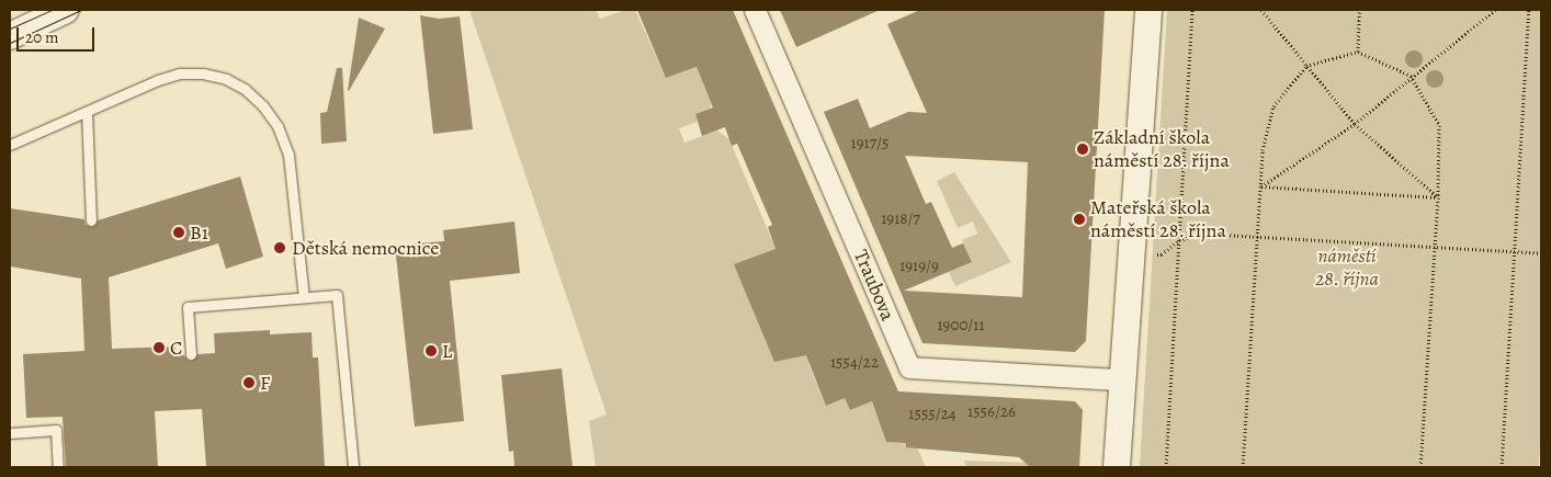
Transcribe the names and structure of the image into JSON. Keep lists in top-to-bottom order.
{
  "streets": {
    "street": ["Traubova"]
  },
  "parks": ["náměstí 28. října"],
  "places": [
    "Základní škola náměstí 28. října",
    "Mateřská škola náměstí 28. října",
    "B1",
    "Dětská nemocnice",
    "C",
    "L",
    "F"
  ],
  "house_numbers": [
    "1917/5",
    "1918/7",
    "1919/9",
    "1900/11",
    "1554/22",
    "1556/26",
    "1555/24"
  ],
  "scale_bar": "20 m"
}
